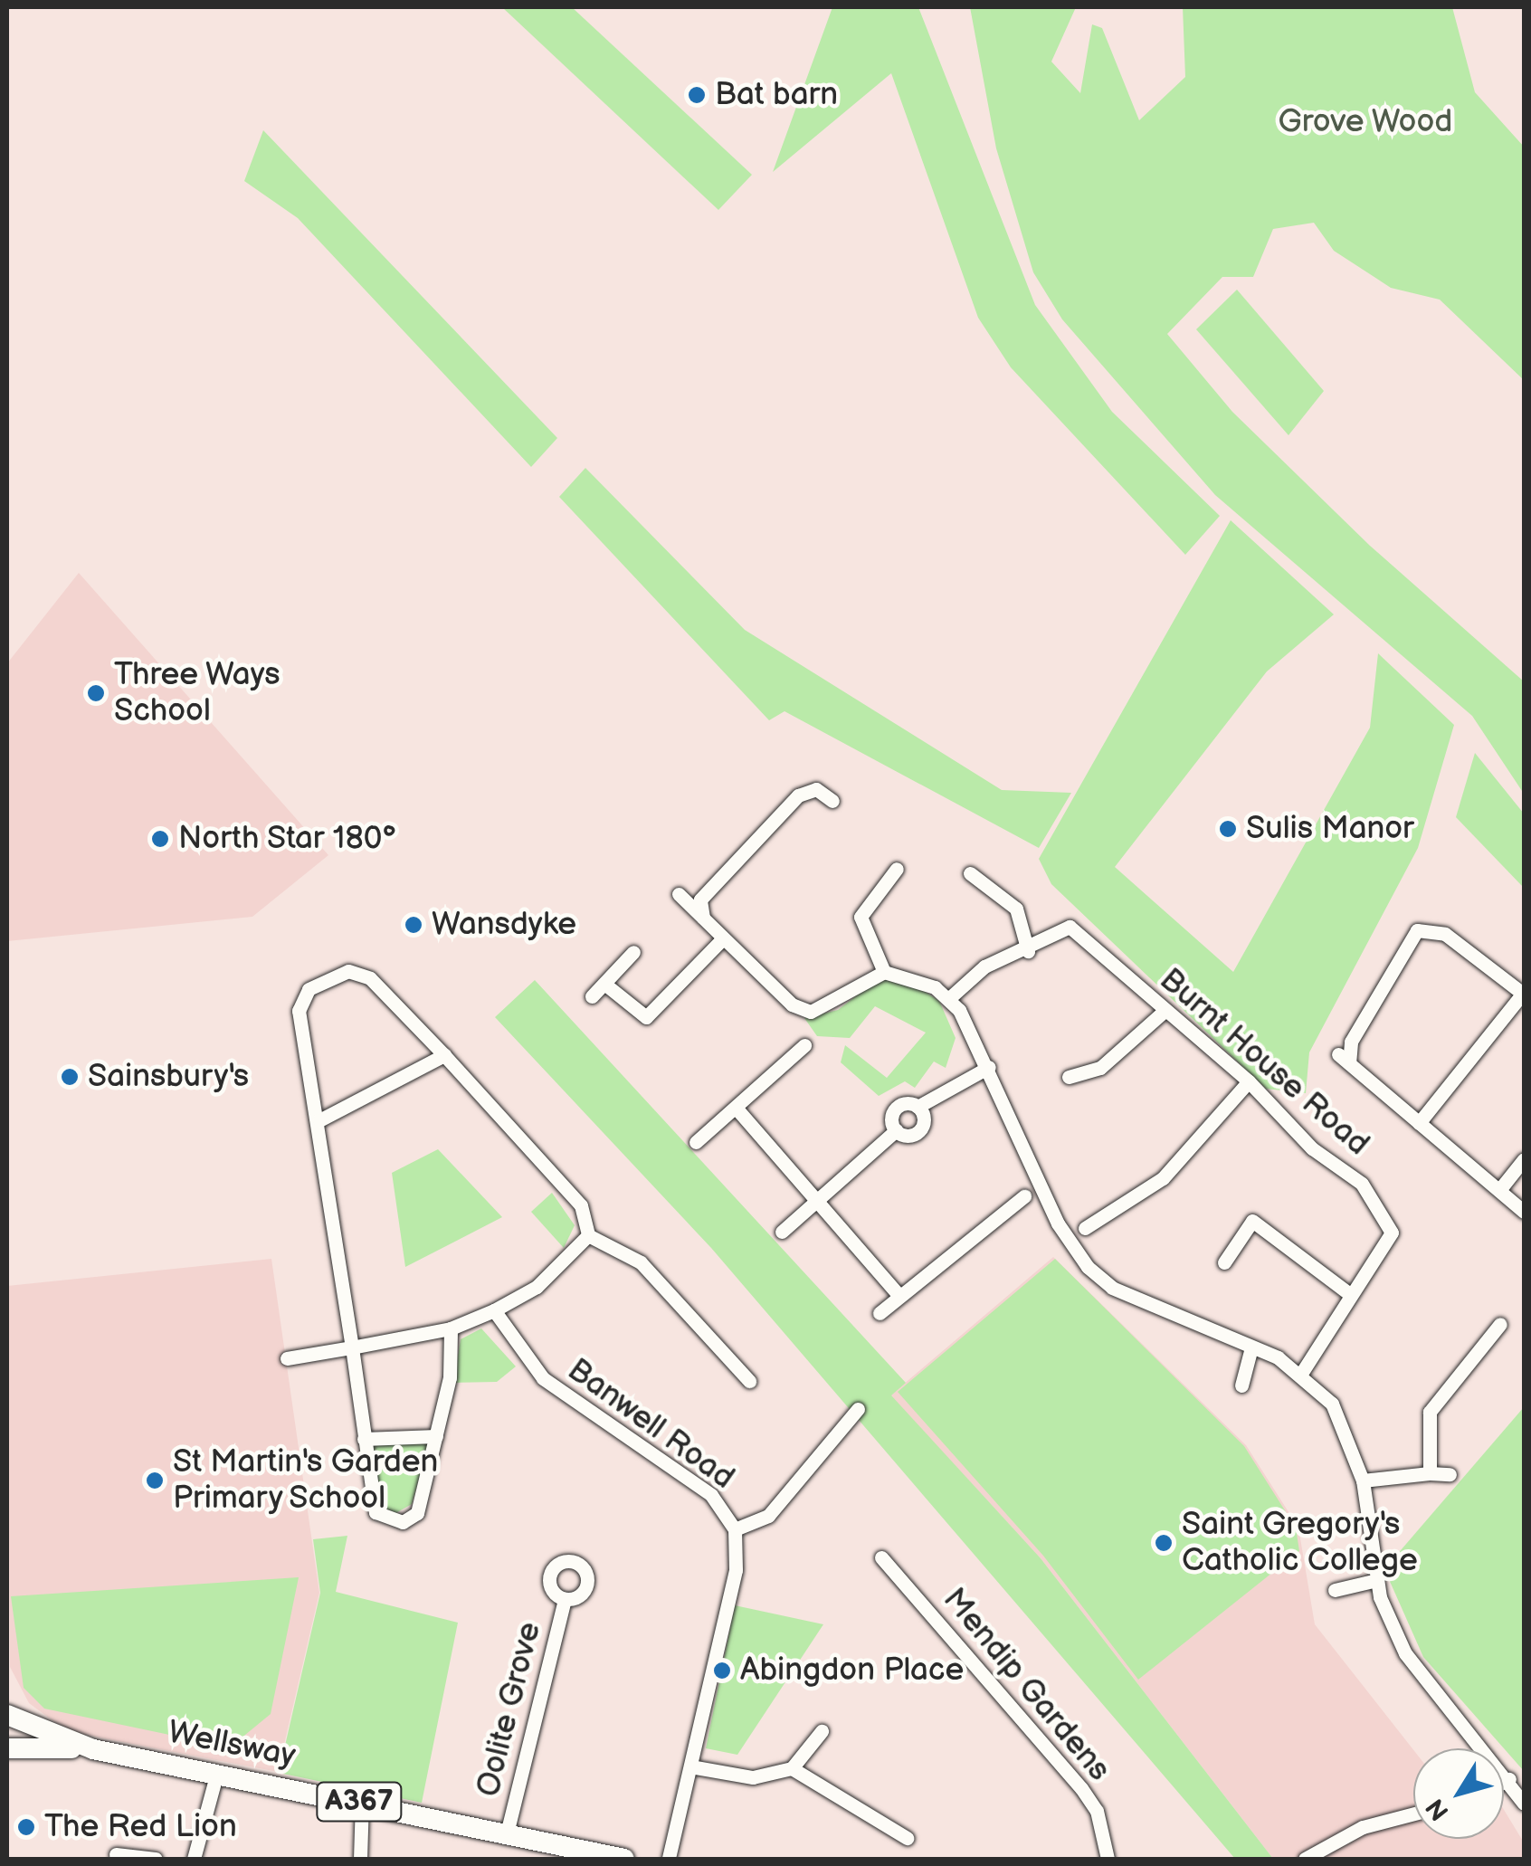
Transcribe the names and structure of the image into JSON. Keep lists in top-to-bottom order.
{
  "streets": {
    "main road": ["Wellsway", "A367"],
    "street": [
      "Burnt House Road",
      "Banwell Road",
      "Mendip Gardens",
      "Oolite Grove"
    ]
  },
  "crossings": [
    ["Oolite Grove", "Wellsway"]
  ],
  "parks": ["Grove Wood"],
  "places": [
    "Bat barn",
    "Three Ways School",
    "Sulis Manor",
    "North Star 180°",
    "Wansdyke",
    "Sainsbury's",
    "St Martin's Garden Primary School",
    "Saint Gregory's Catholic College",
    "Abingdon Place",
    "The Red Lion"
  ],
  "north": "bottom left"
}
